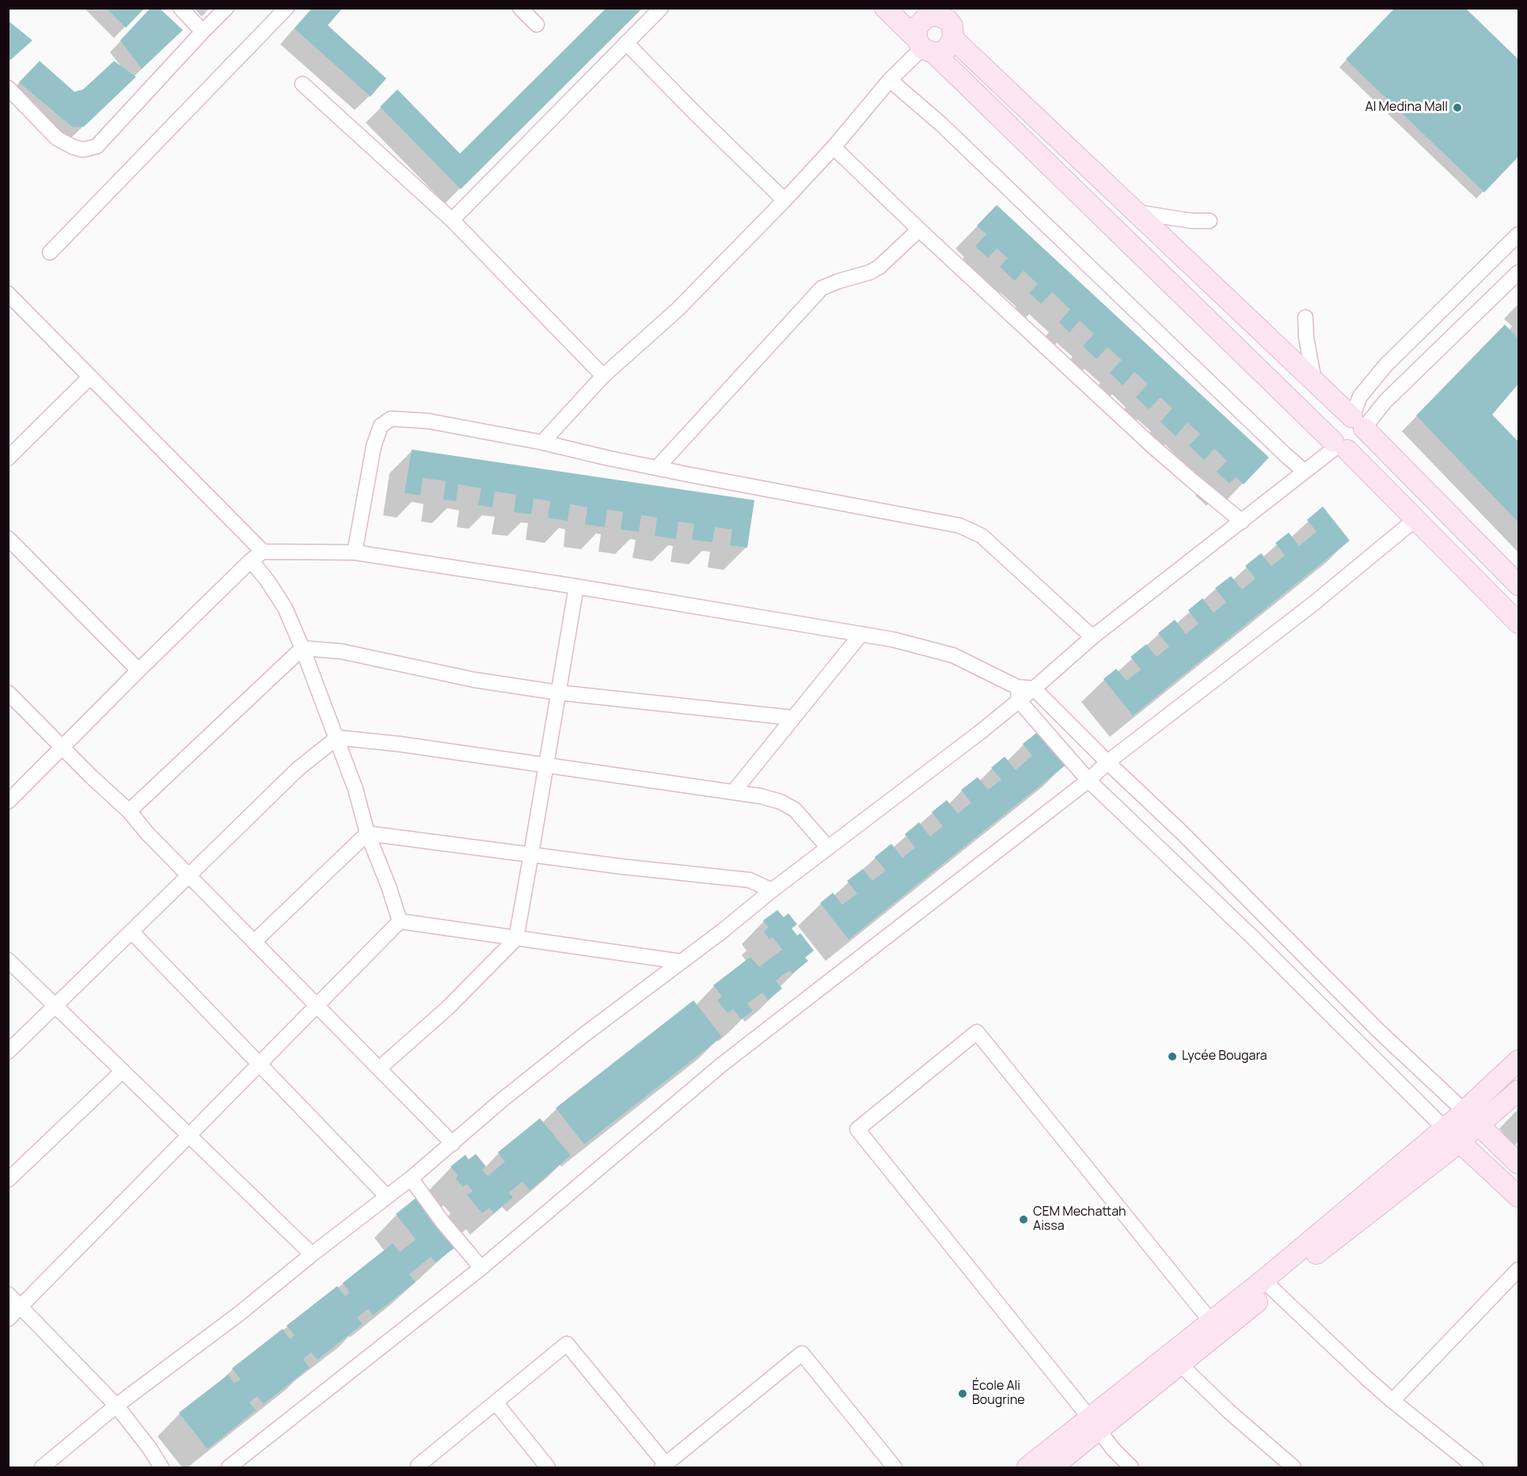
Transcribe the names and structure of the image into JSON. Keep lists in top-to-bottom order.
{
  "places": [
    "Al Medina Mall",
    "Lycée Bougara",
    "CEM Mechattah Aissa",
    "École Ali Bougrine"
  ]
}
